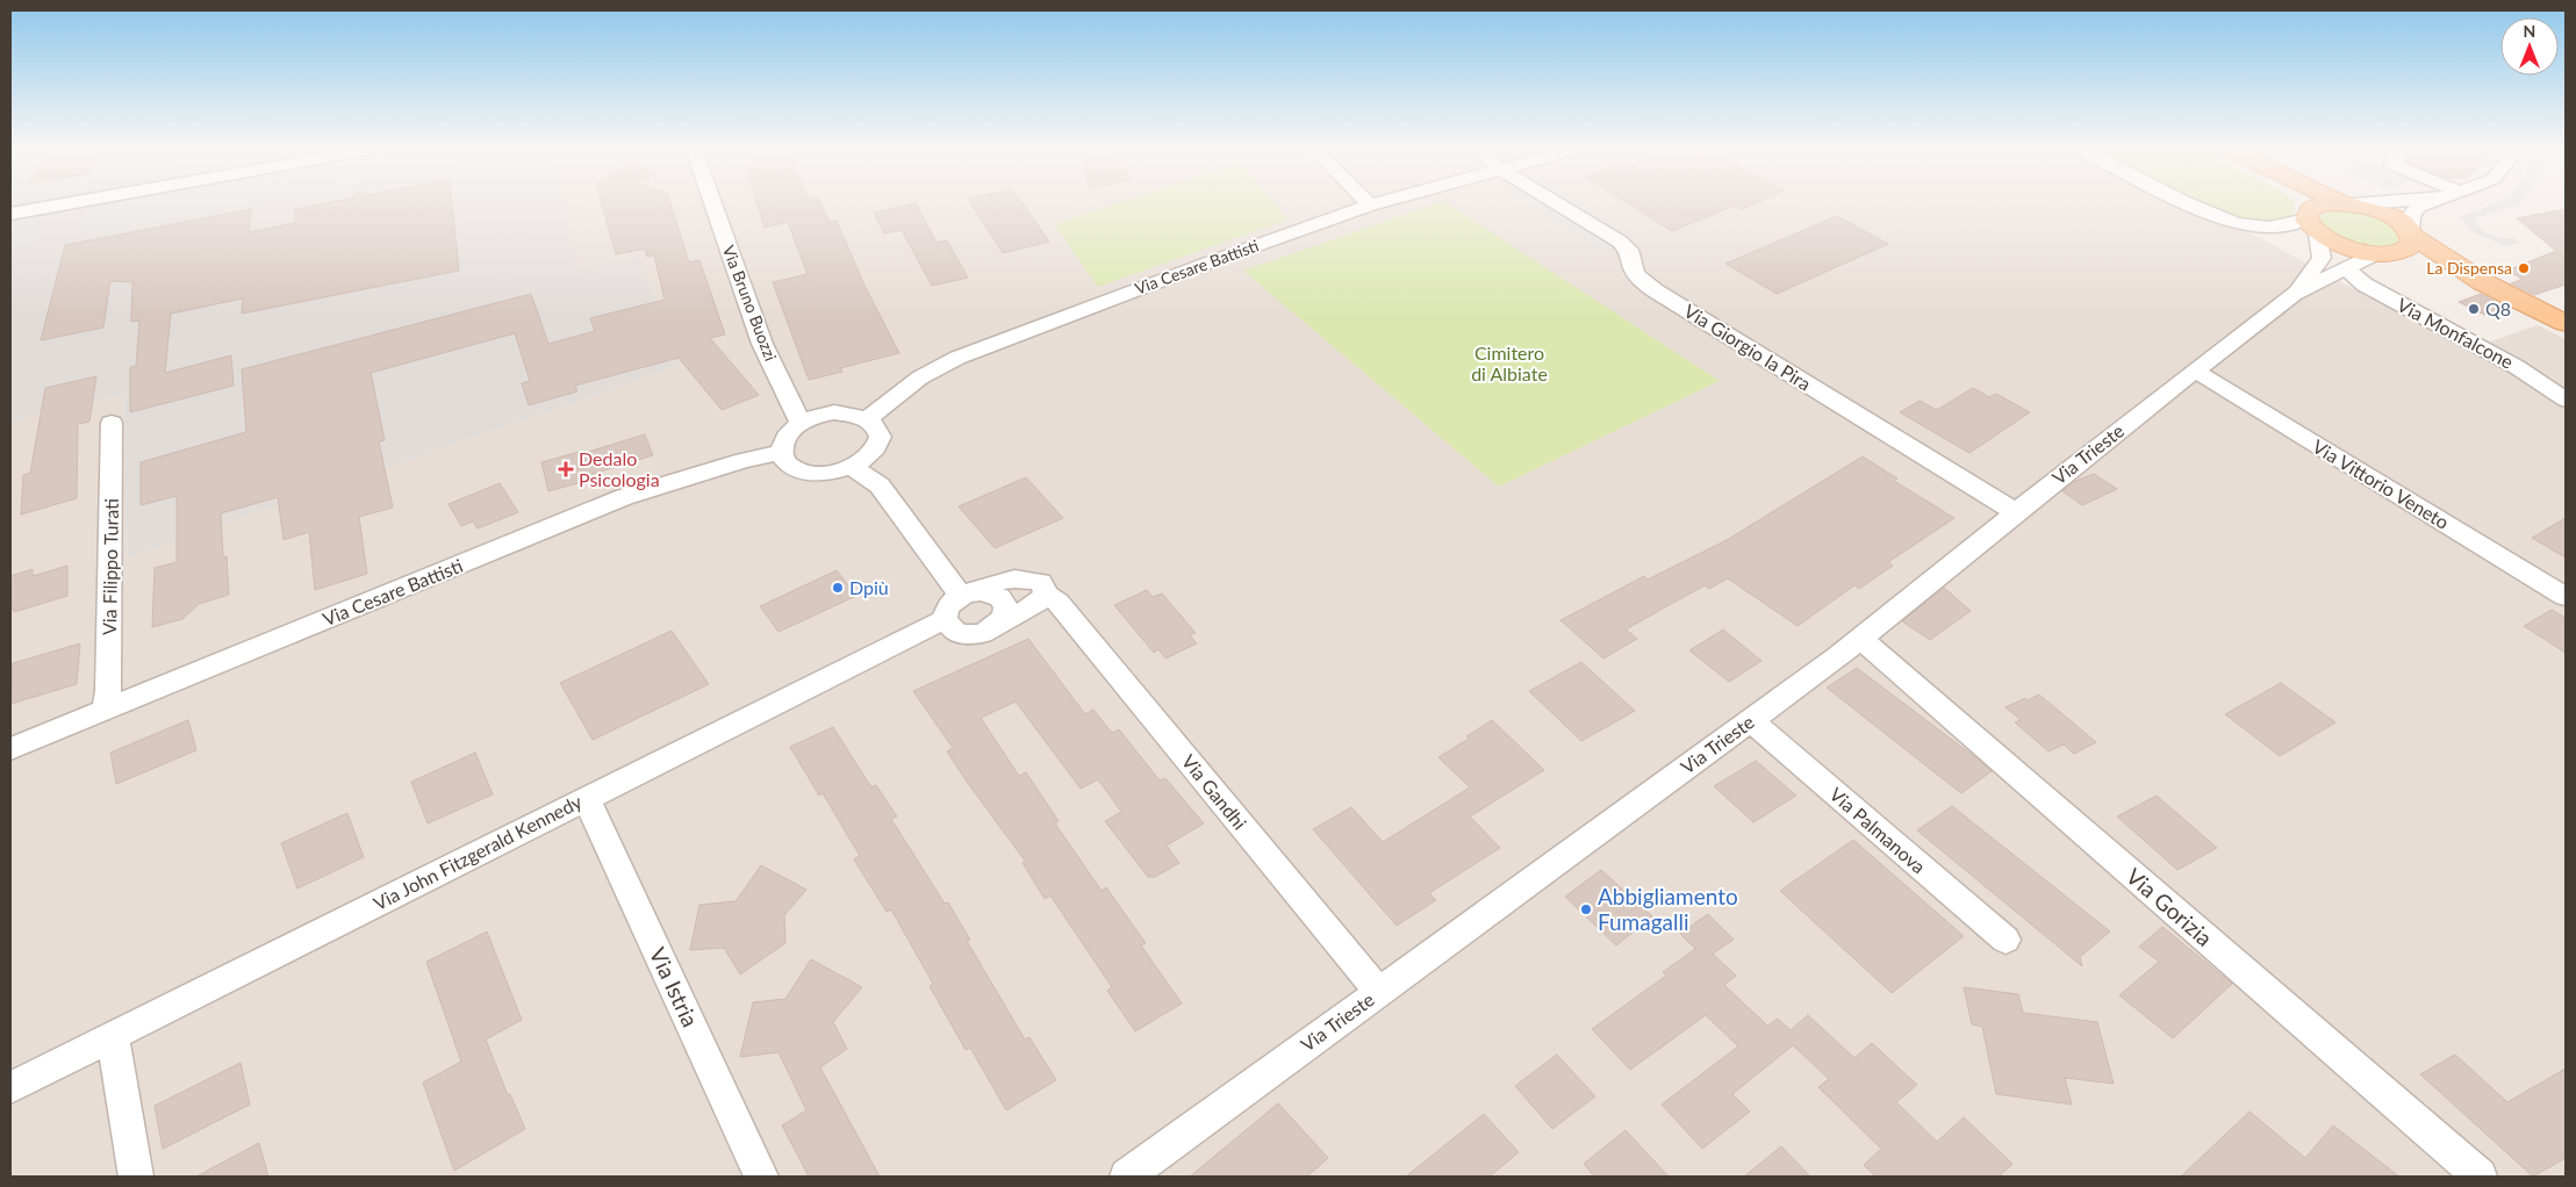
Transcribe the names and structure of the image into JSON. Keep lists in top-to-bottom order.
{
  "streets": {
    "street": [
      "Via Cesare Battisti",
      "Via Bruno Buozzi",
      "Via Monfalcone",
      "Via Giorgio la Pira",
      "Via Trieste",
      "Via Vittorio Veneto",
      "Via Filippo Turati",
      "Via Gandhi",
      "Via Palmanova",
      "Via John Fitzgerald Kennedy",
      "Via Gorizia",
      "Via Istria"
    ]
  },
  "crossings": [
    ["Via Cesare Battisti", "Via Bruno Buozzi"],
    ["Via Cesare Battisti", "Via Filippo Turati"],
    ["Via Monfalcone", "Via Trieste"],
    ["Via Giorgio la Pira", "Via Trieste"],
    ["Via Trieste", "Via Vittorio Veneto"],
    ["Via Trieste", "Via Gandhi"],
    ["Via Trieste", "Via Palmanova"],
    ["Via Trieste", "Via Gorizia"],
    ["Via Gandhi", "Via John Fitzgerald Kennedy"],
    ["Via John Fitzgerald Kennedy", "Via Istria"]
  ],
  "parks": ["Cimitero di Albiate"],
  "places": {
    "other": [
      "La Dispensa",
      "Q8",
      "Dpiù",
      "Abbigliamento Fumagalli"
    ],
    "health": ["Dedalo Psicologia"]
  },
  "north": "top"
}
